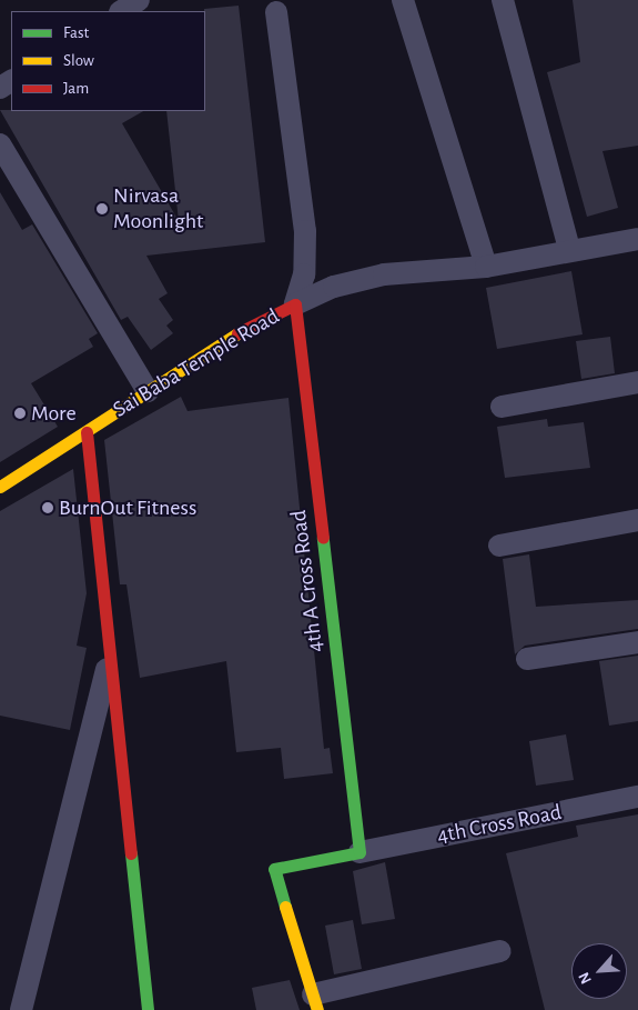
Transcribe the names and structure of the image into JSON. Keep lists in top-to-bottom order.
{
  "streets": {
    "street": ["Sai Baba Temple Road", "4th A Cross Road", "4th Cross Road"]
  },
  "crossings": [
    ["Sai Baba Temple Road", "4th A Cross Road"],
    ["4th A Cross Road", "4th Cross Road"]
  ],
  "places": ["Nirvasa Moonlight", "More", "BurnOut Fitness"],
  "legend": ["Fast", "Slow", "Jam"],
  "north": "bottom left"
}
